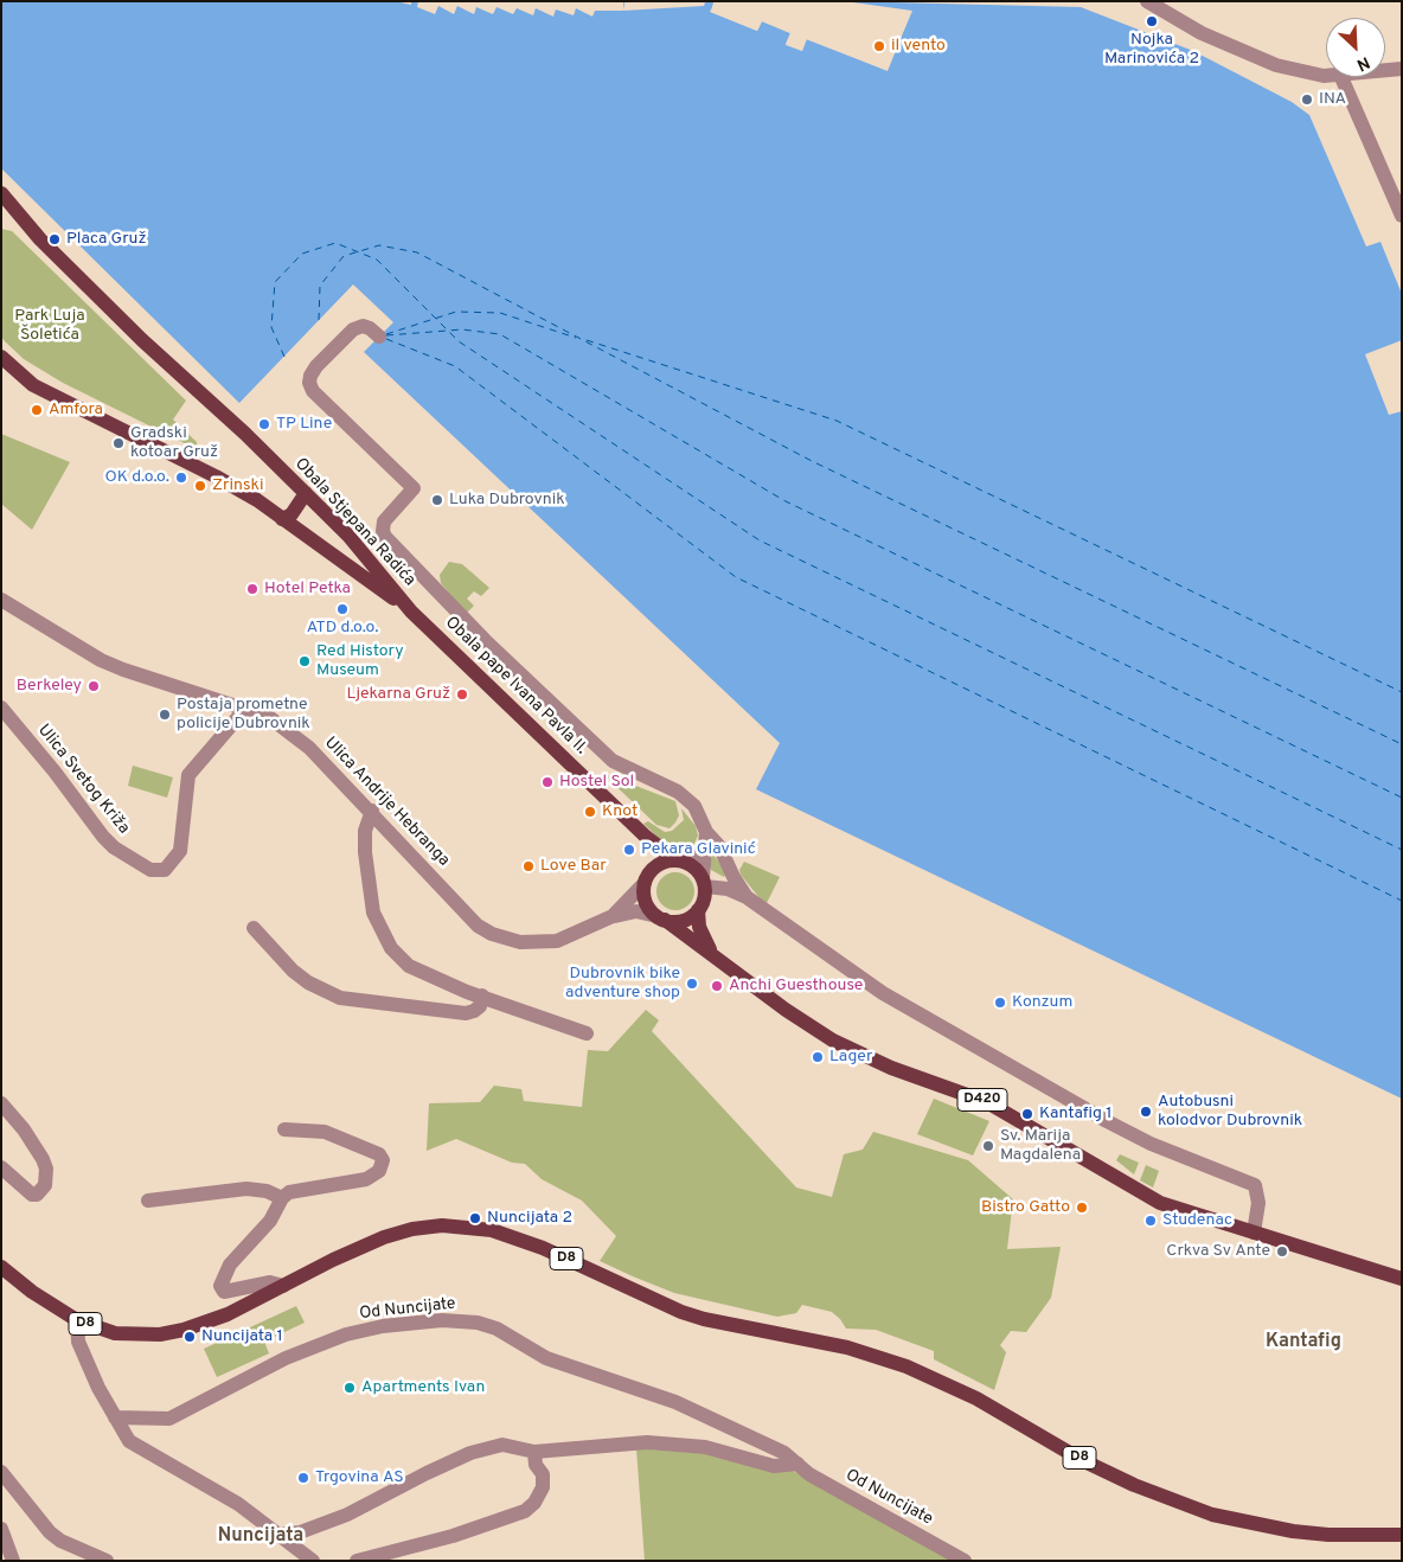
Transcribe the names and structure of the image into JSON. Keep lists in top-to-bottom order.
{
  "streets": {
    "main road": [
      "Obala Stjepana Radića",
      "Obala pape Ivana Pavla II.",
      "D420",
      "D8"
    ],
    "street": ["Ulica Svetog Križa", "Ulica Andrije Hebranga", "Od Nuncijate"]
  },
  "crossings": [
    ["Obala Stjepana Radića", "Obala pape Ivana Pavla II."],
    ["Obala pape Ivana Pavla II.", "Ulica Andrije Hebranga"],
    ["Obala pape Ivana Pavla II.", "D420"],
    ["Ulica Svetog Križa", "Ulica Andrije Hebranga"],
    ["Ulica Andrije Hebranga", "D420"]
  ],
  "districts": ["Kantafig", "Nuncijata"],
  "parks": ["Park Luja Šoletića"],
  "places": [
    "Nojka Marinovića 2",
    "il vento",
    "INA",
    "Placa Gruž",
    "Amfora",
    "TP Line",
    "Gradski kotoar Gruž",
    "OK d.o.o.",
    "Zrinski",
    "Luka Dubrovnik",
    "Hotel Petka",
    "ATD d.o.o.",
    "Red History Museum",
    "Berkeley",
    "Ljekarna Gruž",
    "Postaja prometne policije Dubrovnik",
    "Hostel Sol",
    "Knot",
    "Pekara Glavinić",
    "Love Bar",
    "Dubrovnik bike adventure shop",
    "Anchi Guesthouse",
    "Konzum",
    "Lager",
    "Autobusni kolodvor Dubrovnik",
    "Kantafig 1",
    "Sv. Marija Magdalena",
    "Bistro Gatto",
    "Nuncijata 2",
    "Studenac",
    "Crkva Sv Ante",
    "Nuncijata 1",
    "Apartments Ivan",
    "Trgovina AS"
  ],
  "north": "bottom right"
}
